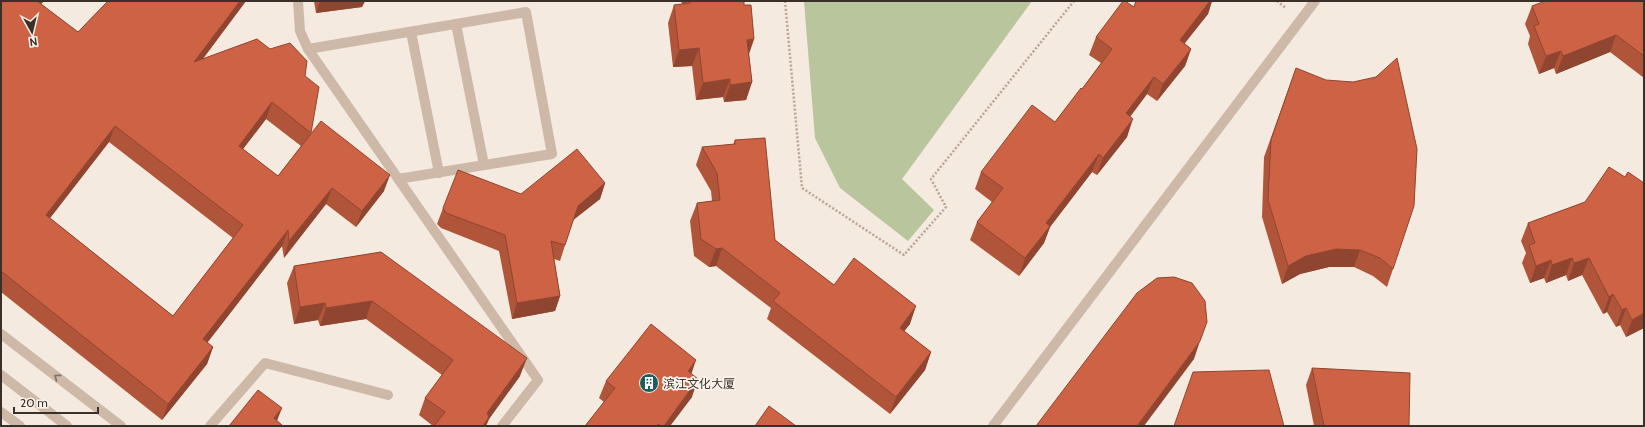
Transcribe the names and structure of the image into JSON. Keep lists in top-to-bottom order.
{
  "places": {
    "building": ["滨江文化大厦"]
  },
  "scale_bar": "20 m",
  "north": "bottom"
}
